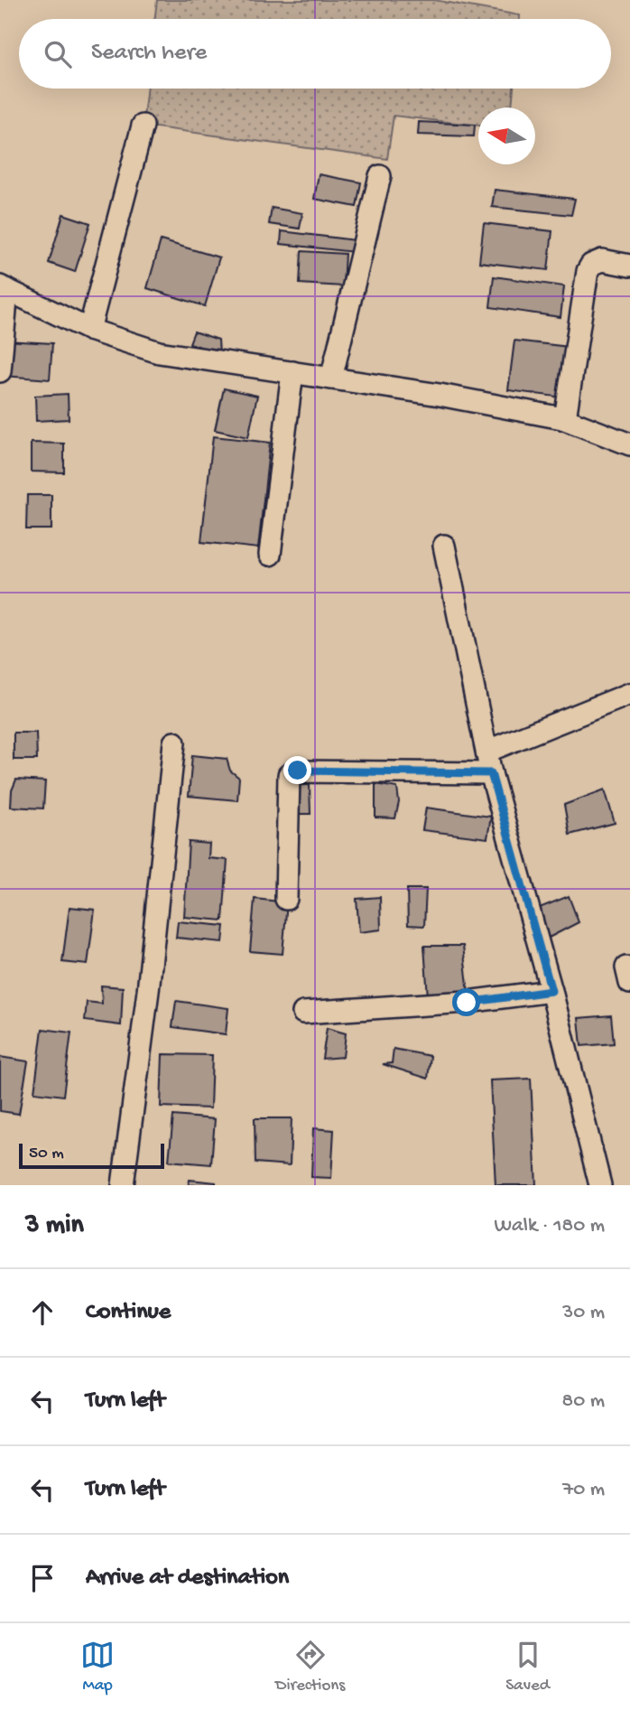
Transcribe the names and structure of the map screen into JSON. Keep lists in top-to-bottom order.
{
  "scale_bar": "50 m",
  "north": "left",
  "page": {
    "search": "Search here",
    "scale": "50 m",
    "heading": ["3 min", "Walk · 180 m"],
    "list": [
      ["Continue", "30 m"],
      ["Turn left", "80 m"],
      ["Turn left", "70 m"],
      "Arrive at destination"
    ],
    "nav": ["Map", "Directions", "Saved"]
  }
}
